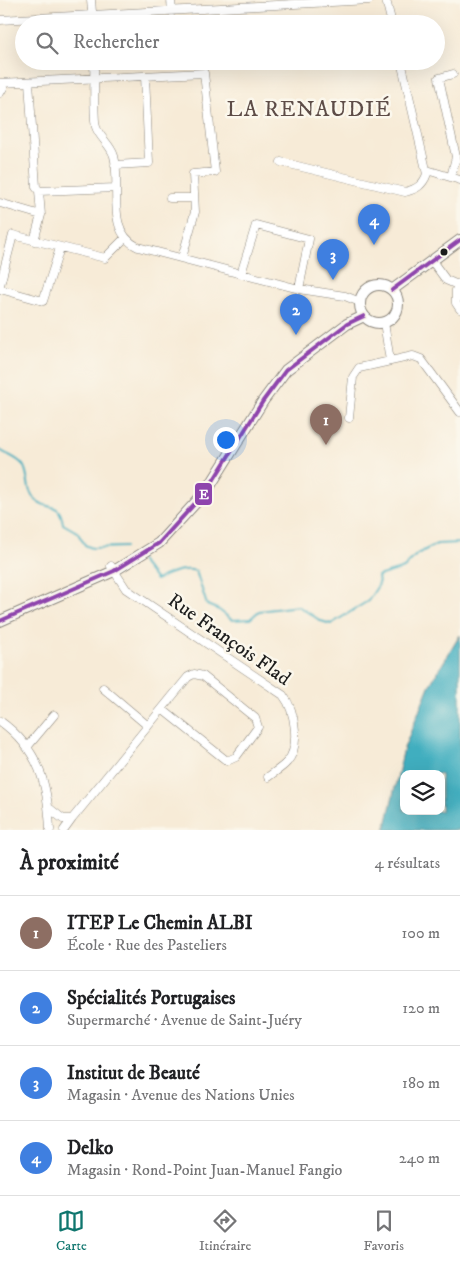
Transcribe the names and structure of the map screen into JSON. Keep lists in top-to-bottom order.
{
  "streets": {
    "street": ["Rue François Flad"]
  },
  "districts": ["LA RENAUDIÉ"],
  "lines": ["transit line E"],
  "page": {
    "search": "Rechercher",
    "pins": [
      "4",
      "3",
      "2",
      "1"
    ],
    "heading": ["À proximité", "4 résultats"],
    "list": [
      {
        "mark": "1",
        "name": "ITEP Le Chemin ALBI",
        "note": "École · Rue des Pasteliers",
        "value": "100 m"
      },
      {
        "mark": "2",
        "name": "Spécialités Portugaises",
        "note": "Supermarché · Avenue de Saint-Juéry",
        "value": "120 m"
      },
      {
        "mark": "3",
        "name": "Institut de Beauté",
        "note": "Magasin · Avenue des Nations Unies",
        "value": "180 m"
      },
      {
        "mark": "4",
        "name": "Delko",
        "note": "Magasin · Rond-Point Juan-Manuel Fangio",
        "value": "240 m"
      }
    ],
    "nav": ["Carte", "Itinéraire", "Favoris"]
  }
}
